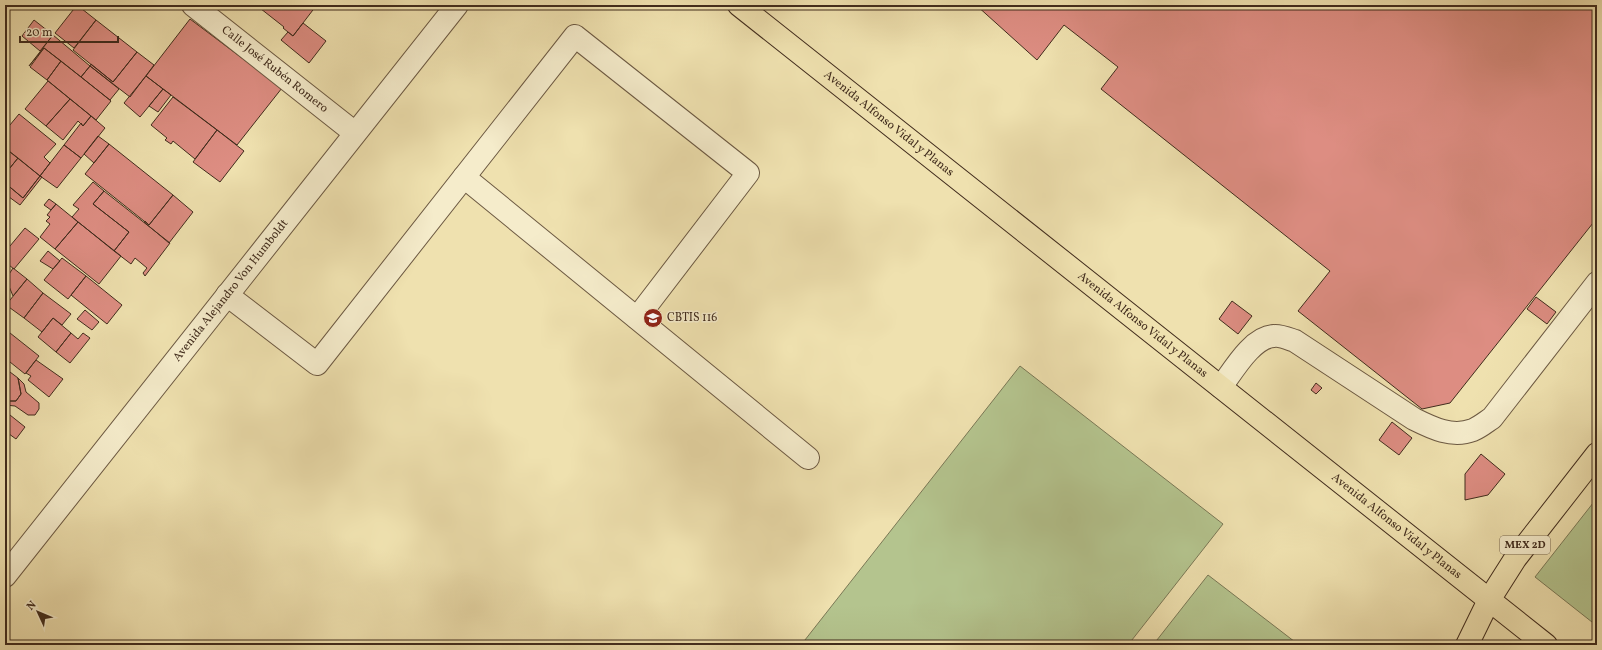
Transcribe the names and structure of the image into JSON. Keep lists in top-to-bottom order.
{
  "streets": {
    "main road": ["Avenida Alfonso Vidal y Planas", "MEX 2D"],
    "street": ["Calle José Rubén Romero", "Avenida Alejandro Von Humboldt"]
  },
  "crossings": [
    ["Calle José Rubén Romero", "Avenida Alejandro Von Humboldt"],
    ["Avenida Alfonso Vidal y Planas", "MEX 2D"]
  ],
  "places": {
    "school or university": ["CBTIS 116"]
  },
  "scale_bar": "20 m",
  "north": "top left"
}
